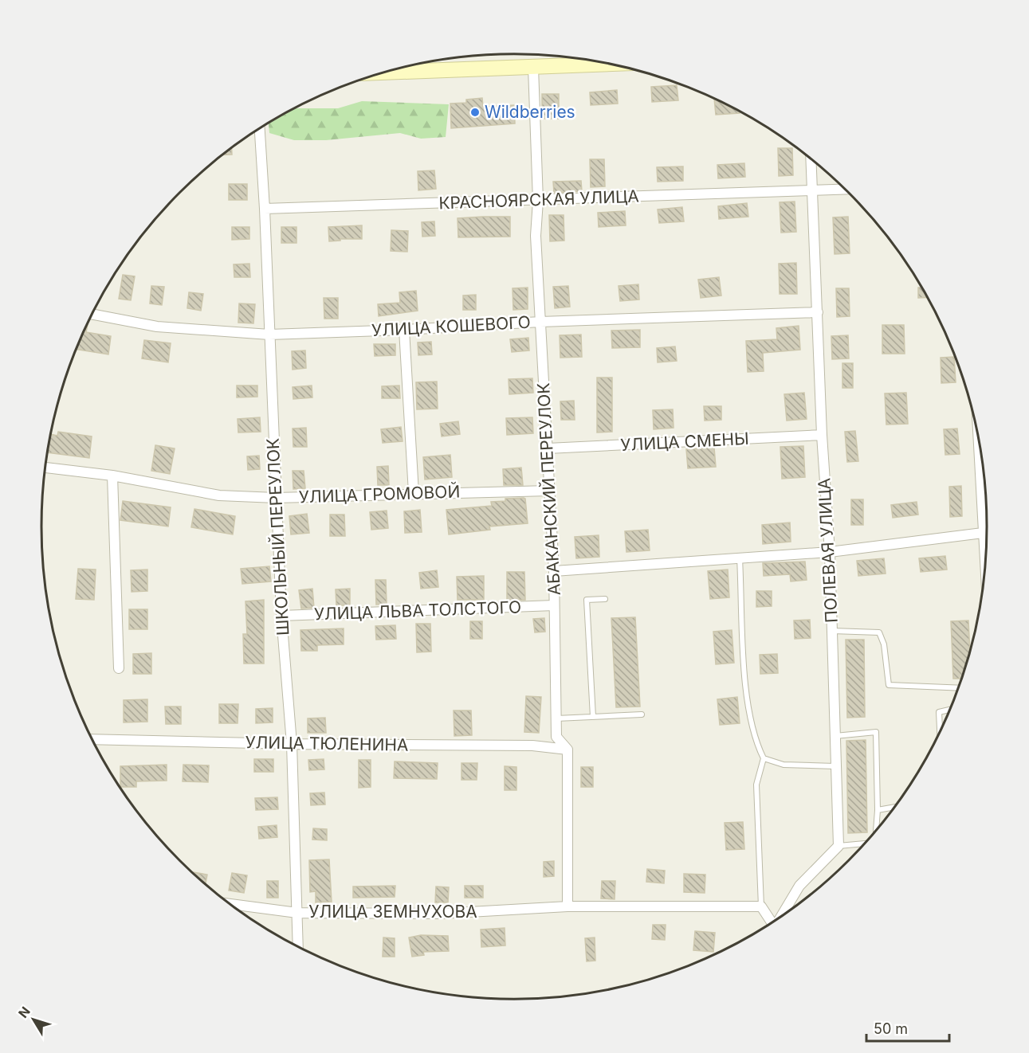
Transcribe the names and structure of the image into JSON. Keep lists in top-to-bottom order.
{
  "streets": {
    "street": [
      "КРАСНОЯРСКАЯ УЛИЦА",
      "УЛИЦА КОШЕВОГО",
      "УЛИЦА СМЕНЫ",
      "АБАКАНСКИЙ ПЕРЕУЛОК",
      "УЛИЦА ГРОМОВОЙ",
      "ШКОЛЬНЫЙ ПЕРЕУЛОК",
      "ПОЛЕВАЯ УЛИЦА",
      "УЛИЦА ЛЬВА ТОЛСТОГО",
      "УЛИЦА ТЮЛЕНИНА",
      "УЛИЦА ЗЕМНУХОВА"
    ]
  },
  "crossings": [
    ["КРАСНОЯРСКАЯ УЛИЦА", "АБАКАНСКИЙ ПЕРЕУЛОК"],
    ["КРАСНОЯРСКАЯ УЛИЦА", "ШКОЛЬНЫЙ ПЕРЕУЛОК"],
    ["КРАСНОЯРСКАЯ УЛИЦА", "ПОЛЕВАЯ УЛИЦА"],
    ["УЛИЦА КОШЕВОГО", "АБАКАНСКИЙ ПЕРЕУЛОК"],
    ["УЛИЦА КОШЕВОГО", "ШКОЛЬНЫЙ ПЕРЕУЛОК"],
    ["УЛИЦА КОШЕВОГО", "ПОЛЕВАЯ УЛИЦА"],
    ["УЛИЦА СМЕНЫ", "АБАКАНСКИЙ ПЕРЕУЛОК"],
    ["УЛИЦА СМЕНЫ", "ПОЛЕВАЯ УЛИЦА"],
    ["АБАКАНСКИЙ ПЕРЕУЛОК", "УЛИЦА ГРОМОВОЙ"],
    ["АБАКАНСКИЙ ПЕРЕУЛОК", "УЛИЦА ЛЬВА ТОЛСТОГО"],
    ["АБАКАНСКИЙ ПЕРЕУЛОК", "УЛИЦА ТЮЛЕНИНА"],
    ["АБАКАНСКИЙ ПЕРЕУЛОК", "УЛИЦА ЗЕМНУХОВА"],
    ["УЛИЦА ГРОМОВОЙ", "ШКОЛЬНЫЙ ПЕРЕУЛОК"],
    ["ШКОЛЬНЫЙ ПЕРЕУЛОК", "УЛИЦА ЛЬВА ТОЛСТОГО"],
    ["ШКОЛЬНЫЙ ПЕРЕУЛОК", "УЛИЦА ТЮЛЕНИНА"],
    ["ШКОЛЬНЫЙ ПЕРЕУЛОК", "УЛИЦА ЗЕМНУХОВА"]
  ],
  "places": ["Wildberries"],
  "scale_bar": "50 m",
  "north": "top left"
}
